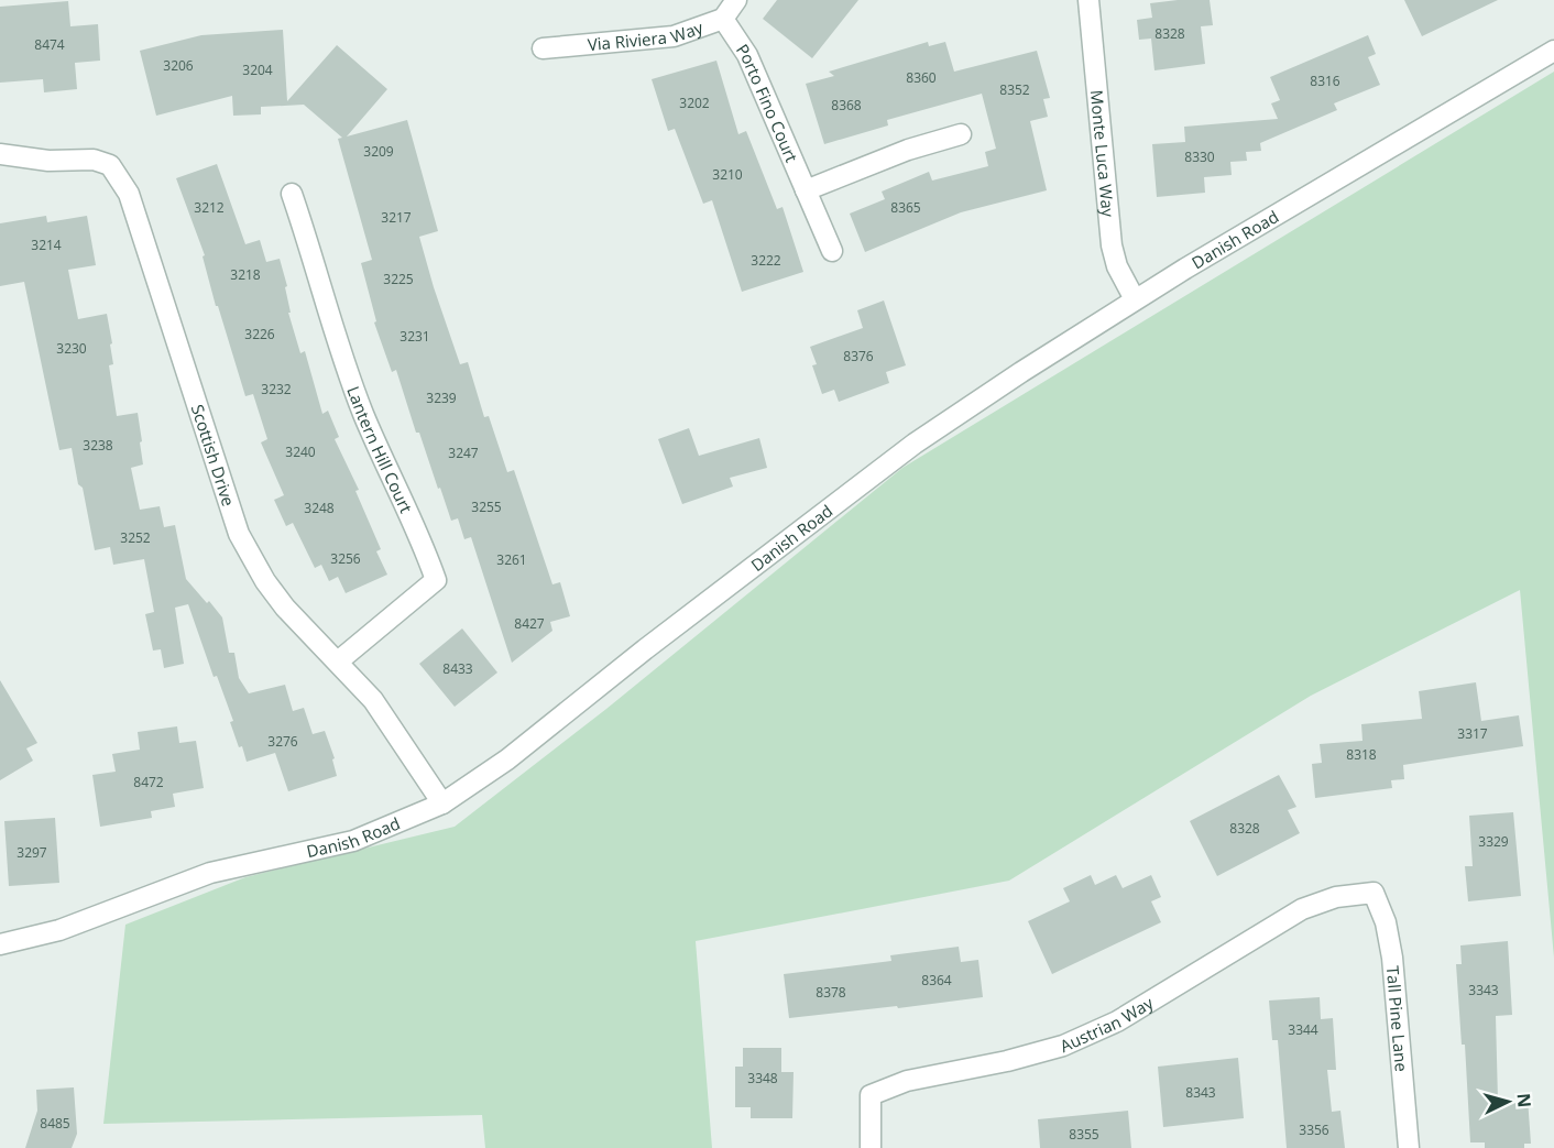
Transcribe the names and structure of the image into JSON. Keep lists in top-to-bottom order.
{
  "streets": {
    "street": [
      "Via Riviera Way",
      "Porto Fino Court",
      "Monte Luca Way",
      "Danish Road",
      "Lantern Hill Court",
      "Scottish Drive",
      "Tall Pine Lane",
      "Austrian Way"
    ]
  },
  "crossings": [
    ["Via Riviera Way", "Porto Fino Court"],
    ["Monte Luca Way", "Danish Road"],
    ["Danish Road", "Scottish Drive"],
    ["Lantern Hill Court", "Scottish Drive"],
    ["Tall Pine Lane", "Austrian Way"]
  ],
  "house_numbers": [
    "8328",
    "8474",
    "3206",
    "3204",
    "8360",
    "8316",
    "8352",
    "3202",
    "8368",
    "3209",
    "8330",
    "3210",
    "3212",
    "8365",
    "3217",
    "3214",
    "3222",
    "3218",
    "3225",
    "3226",
    "3231",
    "3230",
    "8376",
    "3232",
    "3239",
    "3238",
    "3240",
    "3247",
    "3255",
    "3248",
    "3252",
    "3256",
    "3261",
    "8427",
    "8433",
    "3317",
    "3276",
    "8318",
    "8472",
    "8328",
    "3329",
    "3297",
    "8364",
    "3343",
    "8378",
    "3344",
    "3348",
    "8343",
    "8485",
    "3356",
    "8355"
  ],
  "north": "right"
}
